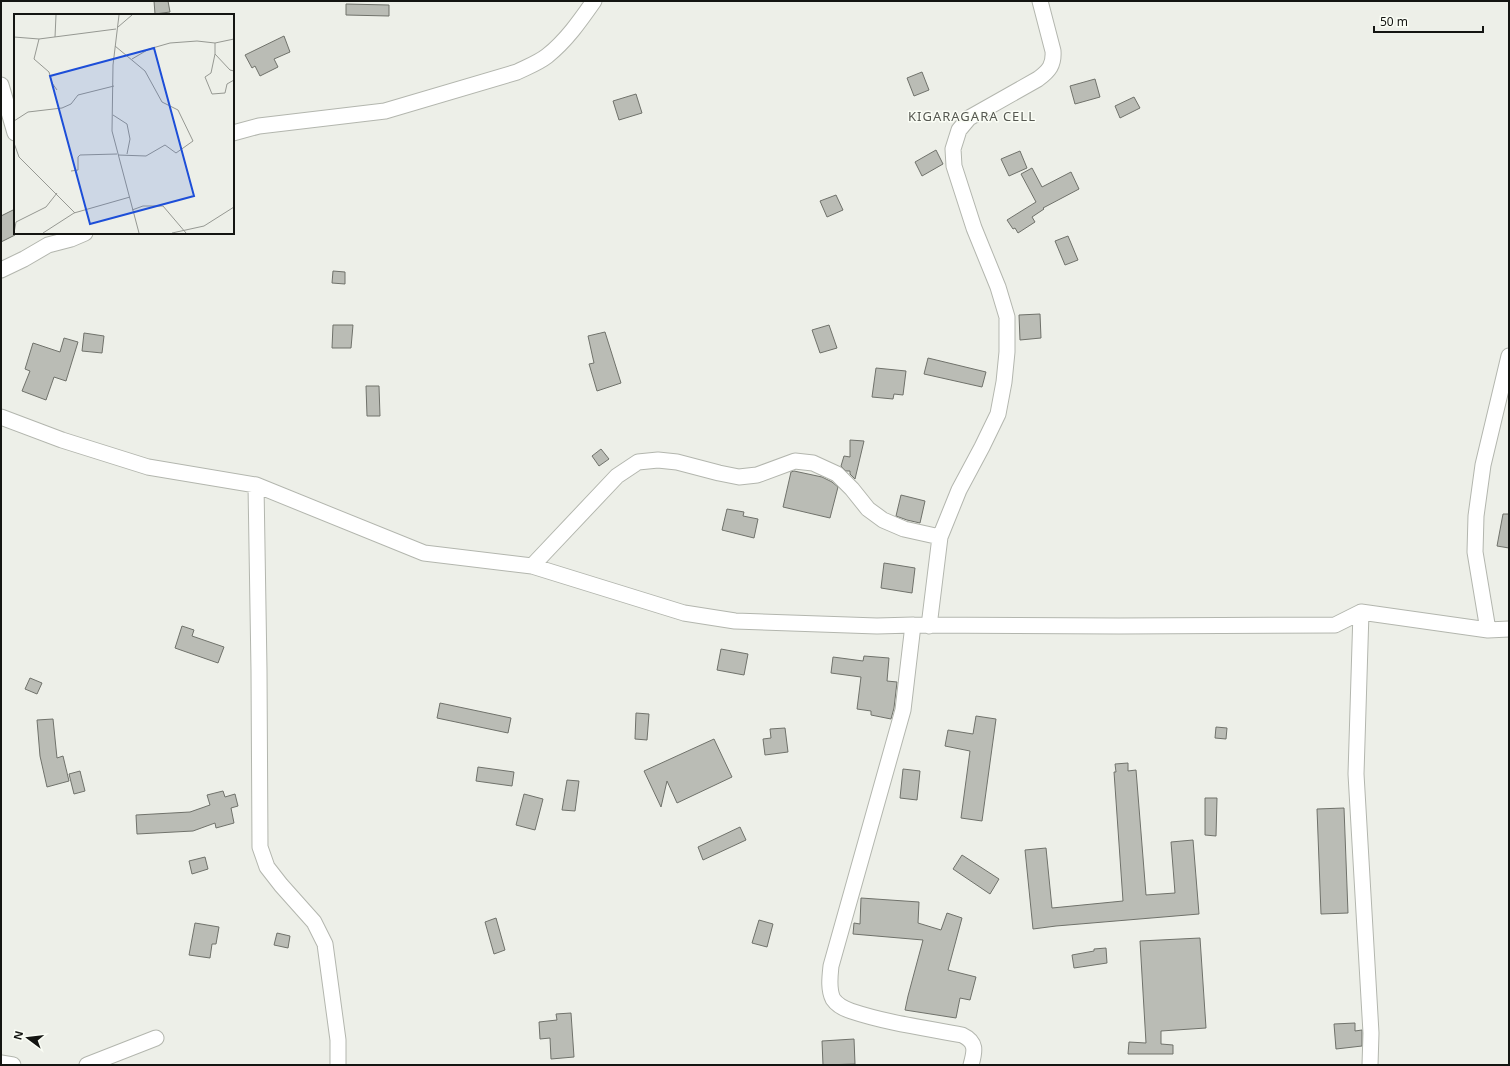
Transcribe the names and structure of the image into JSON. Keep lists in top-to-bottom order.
{
  "districts": ["KIGARAGARA CELL"],
  "scale_bar": "50 m",
  "north": "left"
}
